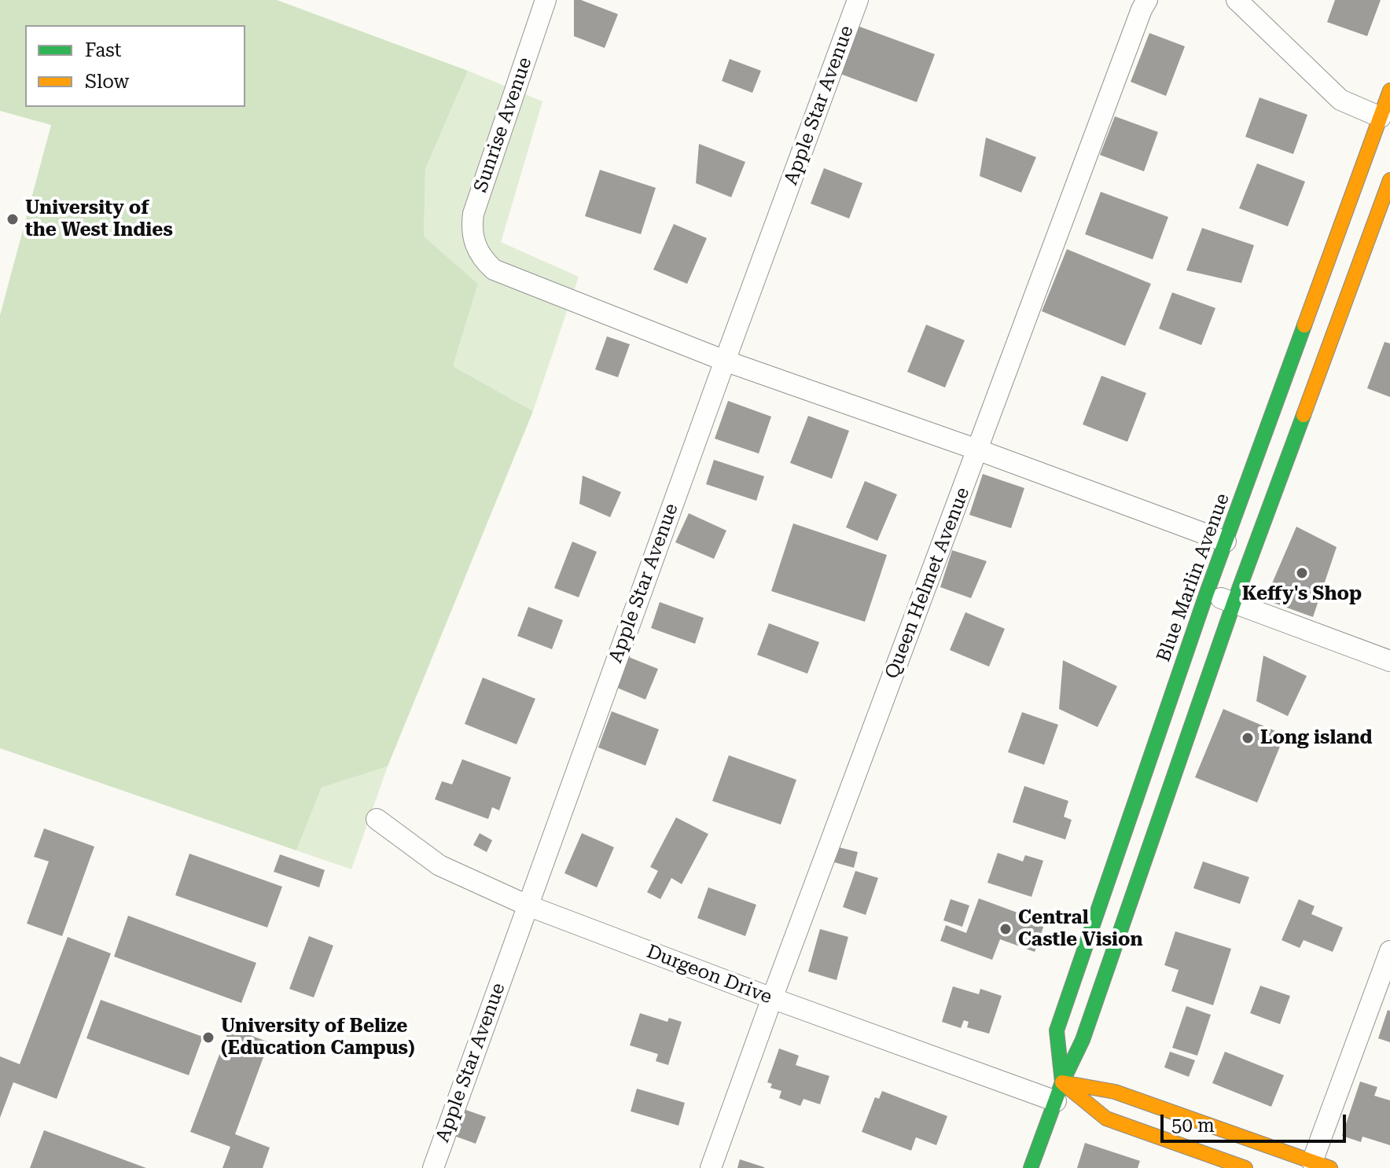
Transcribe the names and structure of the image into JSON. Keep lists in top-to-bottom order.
{
  "streets": {
    "street": [
      "Apple Star Avenue",
      "Sunrise Avenue",
      "Blue Marlin Avenue",
      "Queen Helmet Avenue",
      "Durgeon Drive"
    ]
  },
  "crossings": [
    ["Apple Star Avenue", "Sunrise Avenue"],
    ["Apple Star Avenue", "Durgeon Drive"],
    ["Blue Marlin Avenue", "Durgeon Drive"],
    ["Queen Helmet Avenue", "Durgeon Drive"]
  ],
  "places": [
    "University of the West Indies",
    "Keffy's Shop",
    "Long island",
    "Central Castle Vision",
    "University of Belize (Education Campus)"
  ],
  "legend": ["Fast", "Slow"],
  "scale_bar": "50 m"
}
